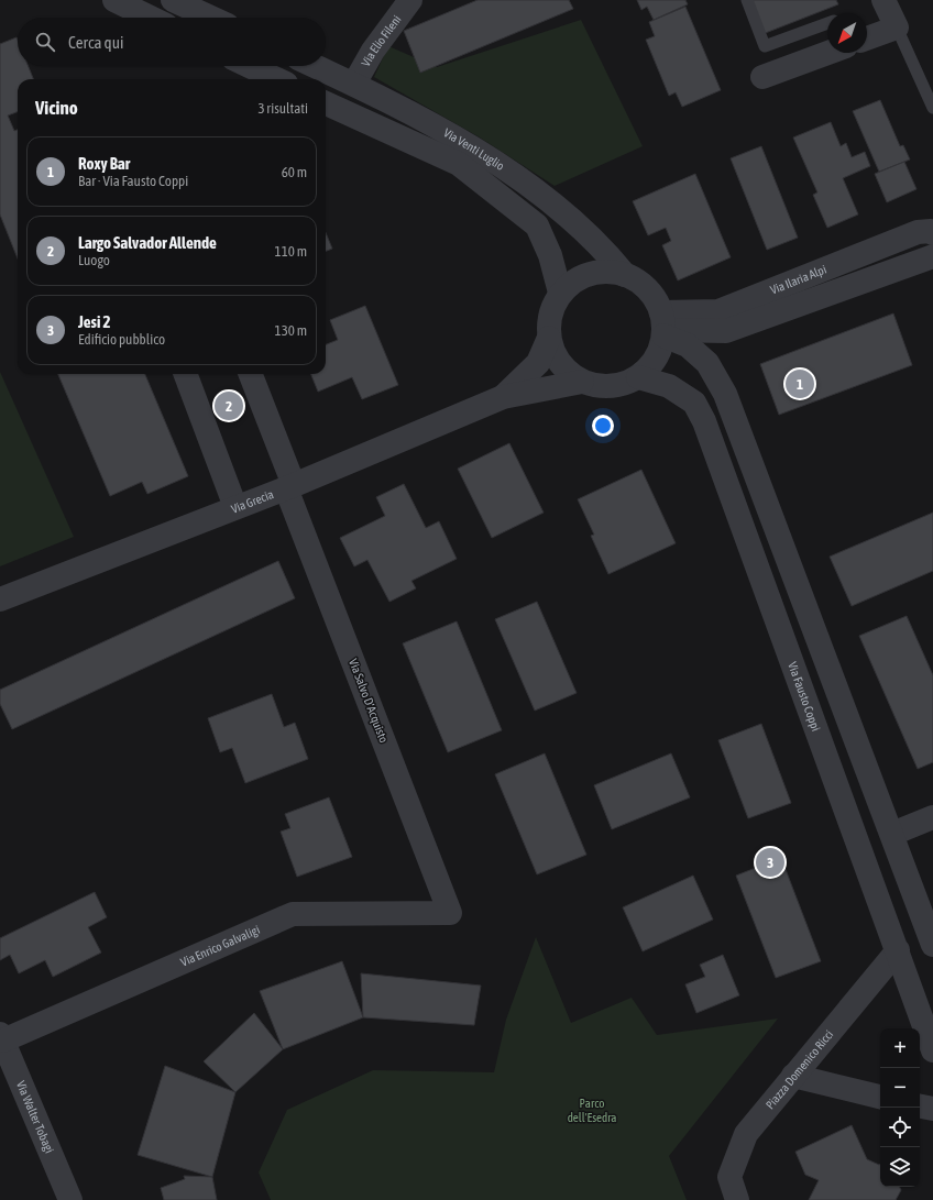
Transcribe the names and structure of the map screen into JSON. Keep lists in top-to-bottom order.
{
  "streets": {
    "street": [
      "Via Elio Fileni",
      "Via Venti Luglio",
      "Via Ilaria Alpi",
      "Via Grecia",
      "Via Fausto Coppi",
      "Via Salvo D'Acquisto",
      "Via Enrico Galvaligi",
      "Piazza Domenico Ricci",
      "Via Walter Tobagi"
    ]
  },
  "crossings": [
    ["Via Elio Fileni", "Via Venti Luglio"],
    ["Via Venti Luglio", "Via Ilaria Alpi"],
    ["Via Venti Luglio", "Via Grecia"],
    ["Via Venti Luglio", "Via Fausto Coppi"],
    ["Via Ilaria Alpi", "Via Grecia"],
    ["Via Ilaria Alpi", "Via Fausto Coppi"],
    ["Via Grecia", "Via Fausto Coppi"],
    ["Via Grecia", "Via Salvo D'Acquisto"],
    ["Via Fausto Coppi", "Piazza Domenico Ricci"],
    ["Via Salvo D'Acquisto", "Via Enrico Galvaligi"],
    ["Via Enrico Galvaligi", "Via Walter Tobagi"]
  ],
  "parks": ["Parco dell'Esedra"],
  "north": "bottom left",
  "page": {
    "search": "Cerca qui",
    "heading": ["Vicino", "3 risultati"],
    "list": [
      {
        "mark": "1",
        "name": "Roxy Bar",
        "note": "Bar · Via Fausto Coppi",
        "value": "60 m"
      },
      {
        "mark": "2",
        "name": "Largo Salvador Allende",
        "note": "Luogo",
        "value": "110 m"
      },
      {
        "mark": "3",
        "name": "Jesi 2",
        "note": "Edificio pubblico",
        "value": "130 m"
      }
    ],
    "pins": ["1", "2", "3"],
    "map_buttons": ["+", "−"]
  }
}
